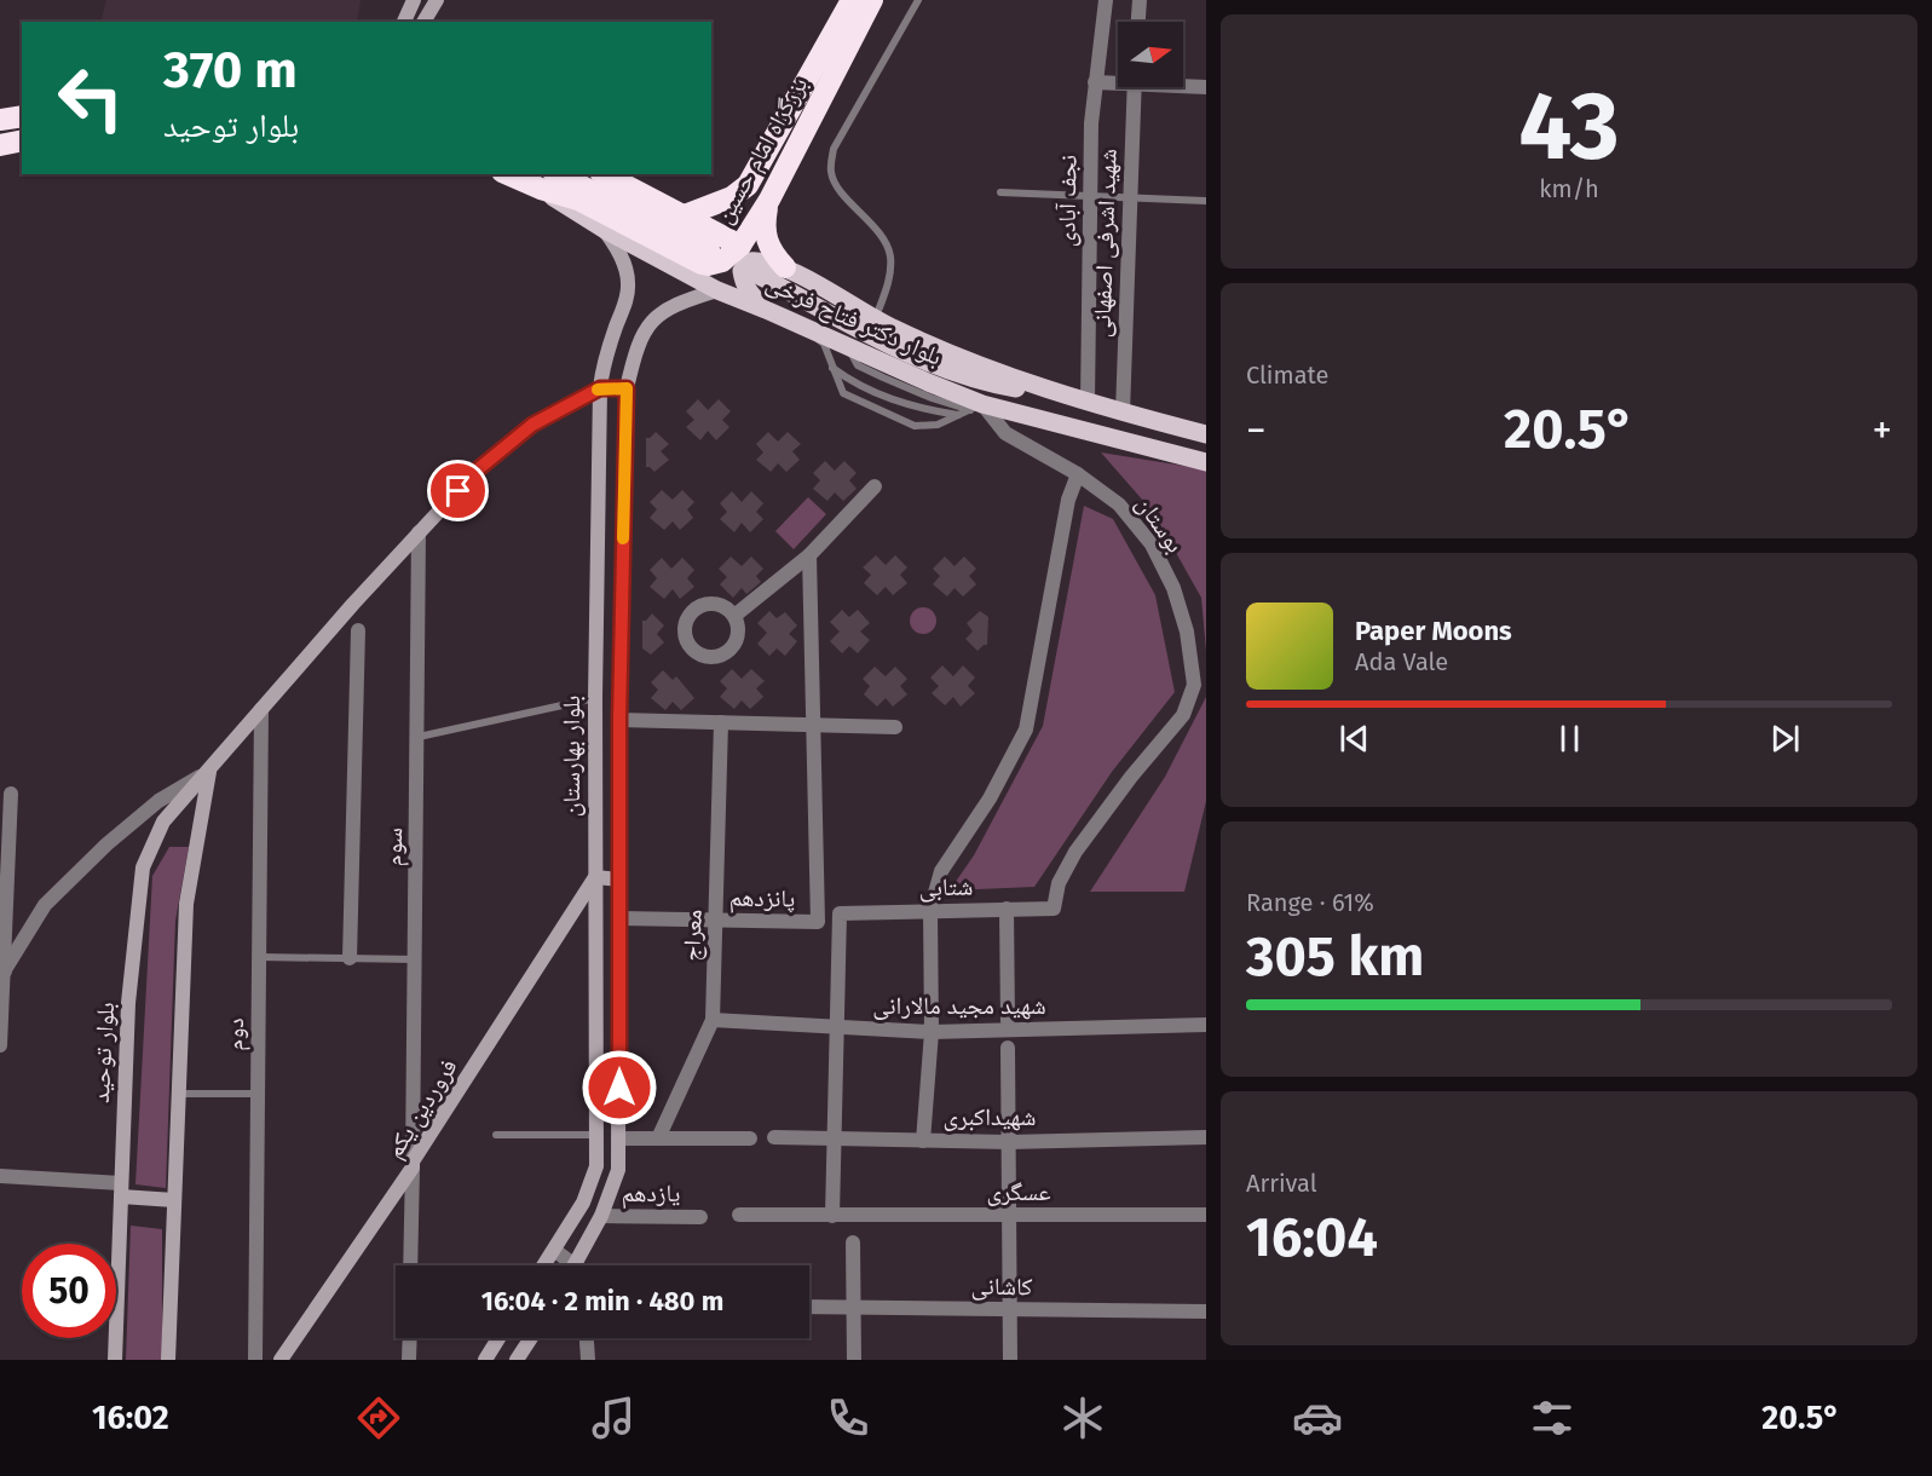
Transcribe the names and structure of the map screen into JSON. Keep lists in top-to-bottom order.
{
  "streets": {
    "highway": ["بزرگراه امام حسین", "بلوار دکتر فتاح فرخی"],
    "main road": ["بلوار بهارستان", "بلوار توحید", "فروردین یکم"],
    "street": [
      "نجف آبادی",
      "شهید اشرفی اصفهانی",
      "بوستان",
      "سوم",
      "شتابی",
      "پانزدهم",
      "معراج",
      "شهید مجید مالارانی",
      "دوم",
      "شهیداکبری",
      "عسگری",
      "یازدهم",
      "کاشانی"
    ]
  },
  "crossings": [
    ["بزرگراه امام حسین", "بلوار دکتر فتاح فرخی"],
    ["نجف آبادی", "بلوار دکتر فتاح فرخی"],
    ["شهید اشرفی اصفهانی", "بلوار دکتر فتاح فرخی"],
    ["بلوار دکتر فتاح فرخی", "بوستان"],
    ["بلوار دکتر فتاح فرخی", "بلوار بهارستان"],
    ["بوستان", "شتابی"],
    ["بلوار بهارستان", "پانزدهم"],
    ["بلوار بهارستان", "بلوار توحید"],
    ["بلوار بهارستان", "فروردین یکم"],
    ["بلوار بهارستان", "یازدهم"],
    ["سوم", "بلوار توحید"],
    ["سوم", "فروردین یکم"],
    ["شتابی", "شهید مجید مالارانی"],
    ["پانزدهم", "معراج"],
    ["معراج", "شهید مجید مالارانی"],
    ["دوم", "بلوار توحید"]
  ],
  "north": "right",
  "page": {
    "tile": [
      ["43", "km/h"],
      "Climate",
      ["Range · 61%", "305 km"],
      ["Arrival", "16:04"]
    ],
    "turn": ["370 m", "بلوار توحید"],
    "heat": ["−", "20.5°", "+"],
    "song": ["Paper Moons", "Ada Vale"],
    "limit": "50",
    "trip": "16:04 · 2 min · 480 m",
    "tabs": ["16:02", "20.5°"]
  }
}
